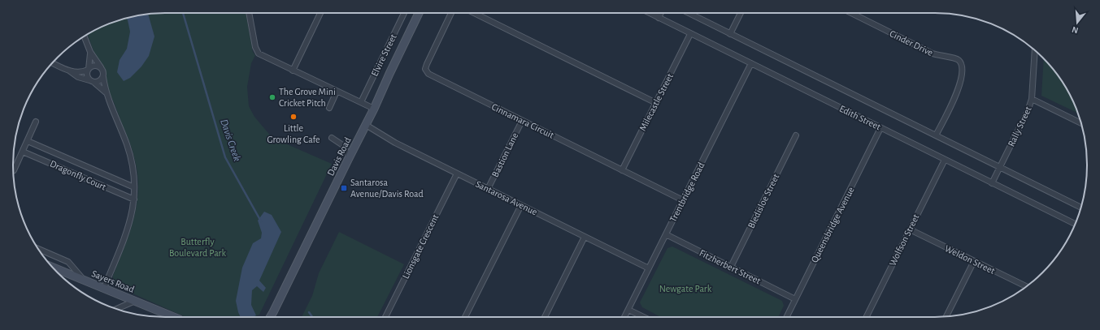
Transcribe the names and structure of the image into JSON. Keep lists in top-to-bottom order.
{
  "streets": {
    "street": [
      "Cinder Drive",
      "Elvire Street",
      "Milecastle Street",
      "Edith Street",
      "Cinnamara Circuit",
      "Rally Street",
      "Bastion Lane",
      "Davis Road",
      "Dragonfly Court",
      "Trentbridge Road",
      "Santarosa Avenue",
      "Bledisloe Street",
      "Queensbridge Avenue",
      "Wolfson Street",
      "Lionsgate Crescent",
      "Weldon Street",
      "Fitzherbert Street",
      "Sayers Road"
    ]
  },
  "crossings": [
    ["Cinder Drive", "Edith Street"],
    ["Milecastle Street", "Edith Street"],
    ["Milecastle Street", "Cinnamara Circuit"],
    ["Edith Street", "Rally Street"],
    ["Edith Street", "Trentbridge Road"],
    ["Edith Street", "Queensbridge Avenue"],
    ["Edith Street", "Wolfson Street"],
    ["Cinnamara Circuit", "Bastion Lane"],
    ["Cinnamara Circuit", "Trentbridge Road"],
    ["Bastion Lane", "Santarosa Avenue"],
    ["Davis Road", "Santarosa Avenue"],
    ["Trentbridge Road", "Santarosa Avenue"],
    ["Trentbridge Road", "Fitzherbert Street"],
    ["Santarosa Avenue", "Lionsgate Crescent"],
    ["Bledisloe Street", "Fitzherbert Street"],
    ["Queensbridge Avenue", "Fitzherbert Street"],
    ["Wolfson Street", "Weldon Street"]
  ],
  "water": ["Davis Creek"],
  "parks": ["Butterfly Boulevard Park", "Newgate Park"],
  "places": {
    "other": ["The Grove Mini Cricket Pitch", "Little Growling Cafe"],
    "transit": ["Santarosa Avenue/Davis Road"]
  },
  "north": "bottom"
}
